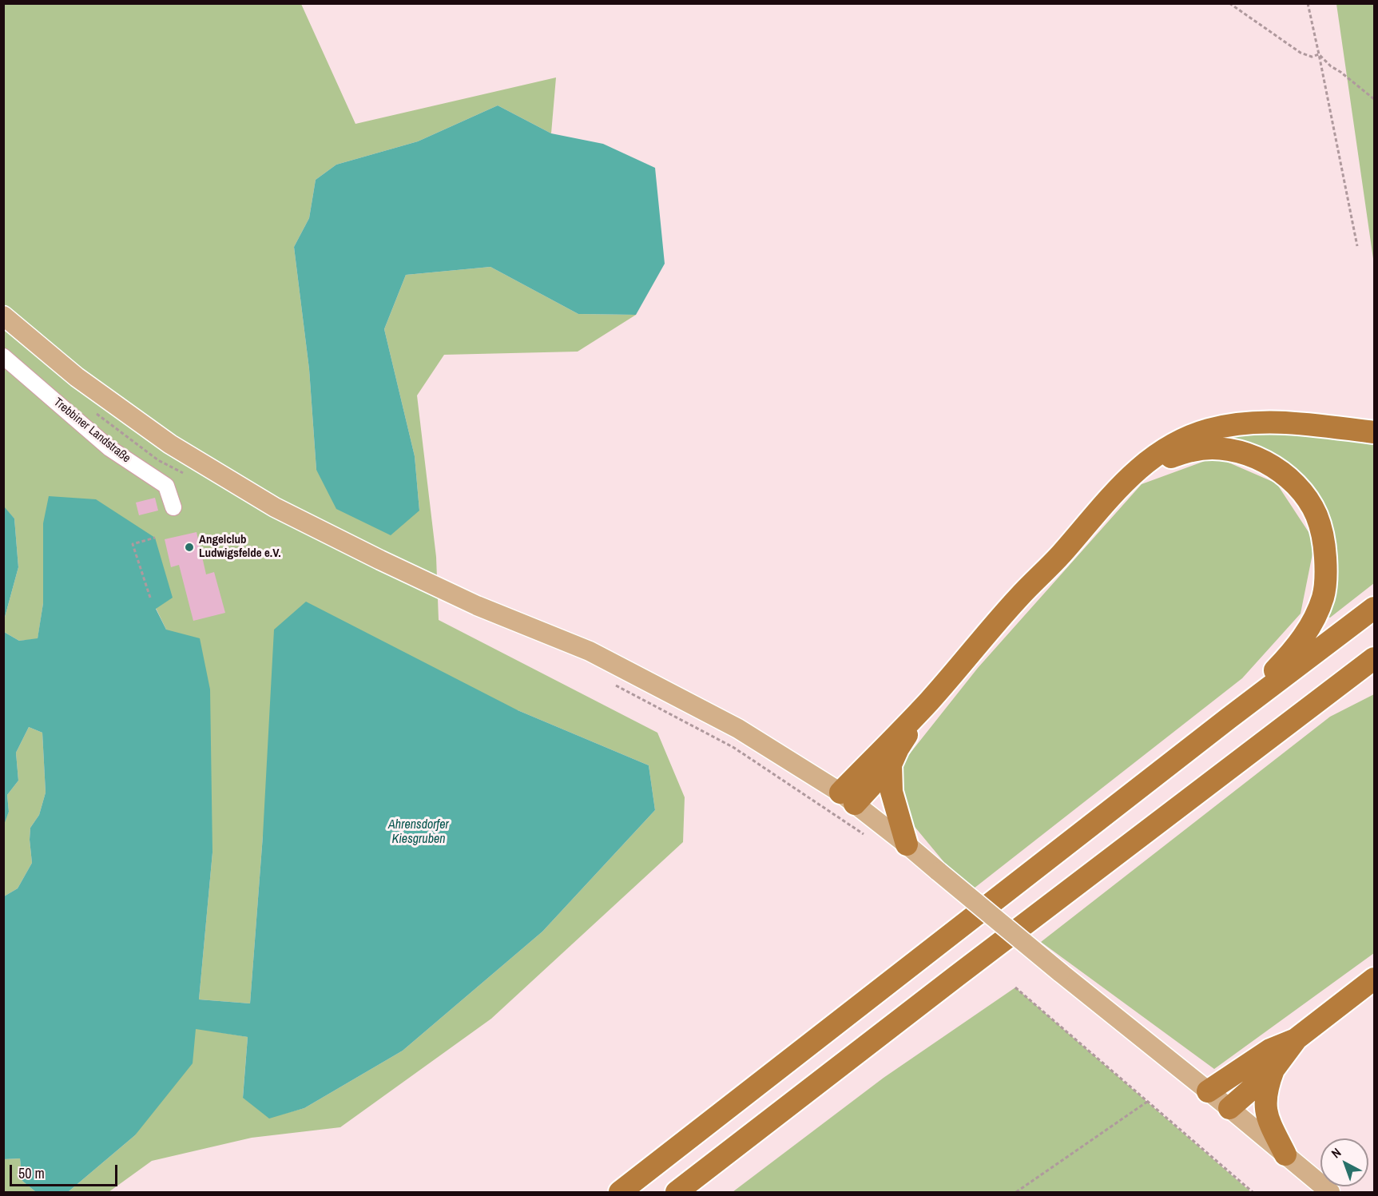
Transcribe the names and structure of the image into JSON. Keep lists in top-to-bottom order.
{
  "streets": {
    "street": ["Trebbiner Landstraße"]
  },
  "water": ["Ahrensdorfer Kiesgruben"],
  "places": ["Angelclub Ludwigsfelde e.V."],
  "scale_bar": "50 m",
  "north": "top left"
}
